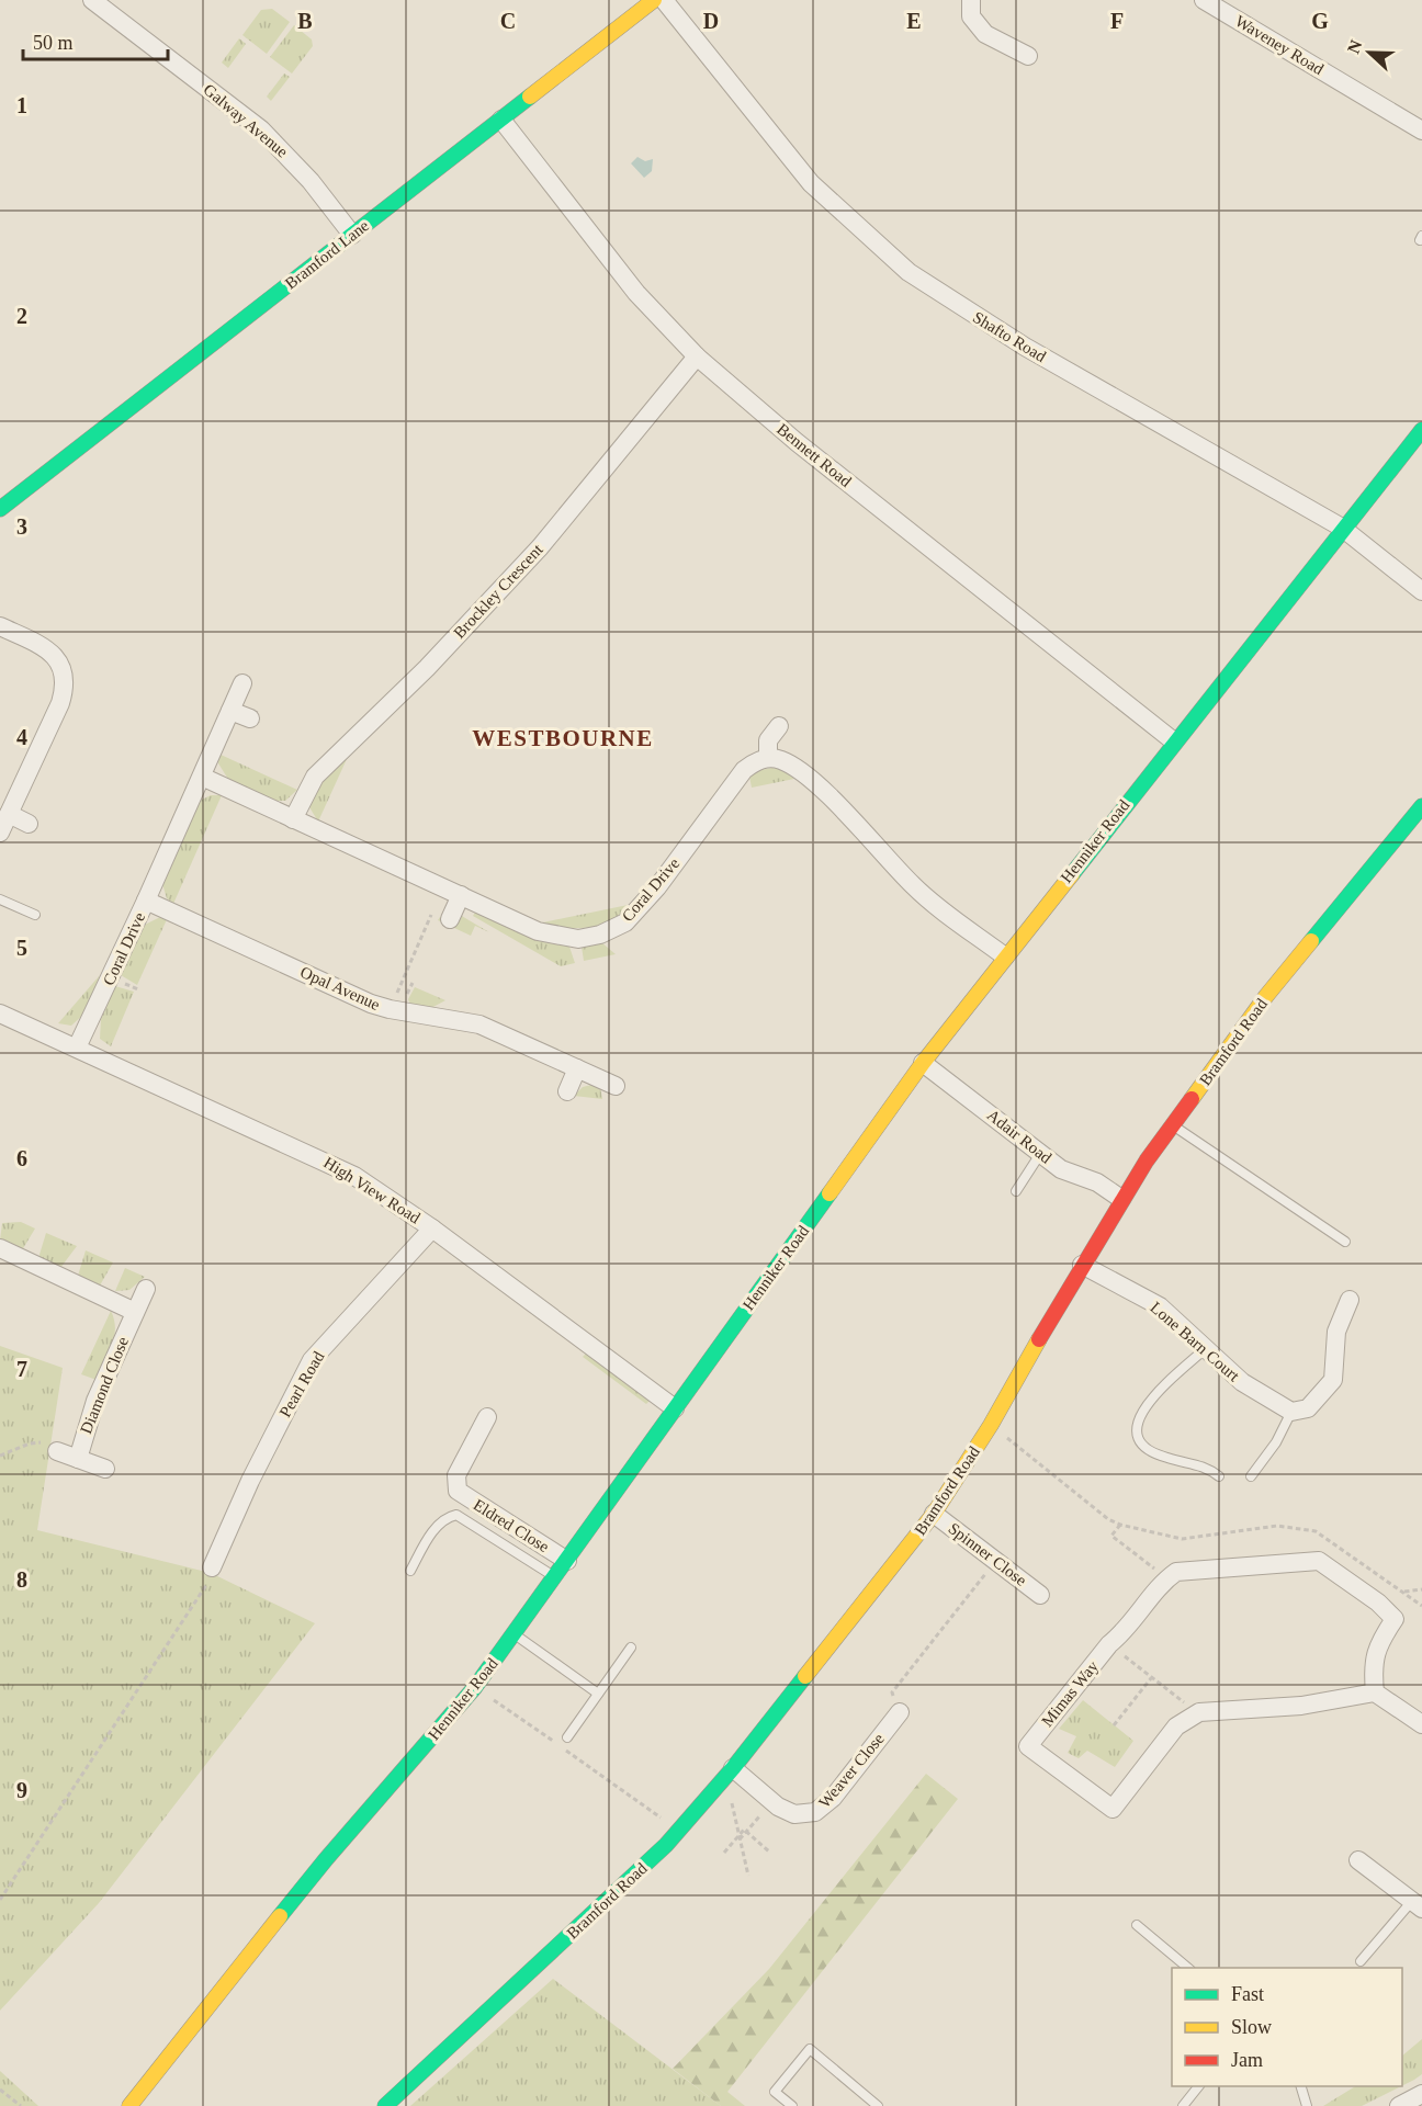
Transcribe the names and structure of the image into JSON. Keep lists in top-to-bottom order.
{
  "streets": {
    "street": [
      "Waveney Road",
      "Galway Avenue",
      "Bramford Lane",
      "Shafto Road",
      "Bennett Road",
      "Brockley Crescent",
      "Henniker Road",
      "Coral Drive",
      "Opal Avenue",
      "Bramford Road",
      "Adair Road",
      "High View Road",
      "Lone Barn Court",
      "Pearl Road",
      "Diamond Close",
      "Eldred Close",
      "Spinner Close",
      "Mimas Way",
      "Weaver Close"
    ]
  },
  "crossings": [
    ["Galway Avenue", "Bramford Lane"],
    ["Bramford Lane", "Bennett Road"],
    ["Shafto Road", "Henniker Road"],
    ["Bennett Road", "Brockley Crescent"],
    ["Bennett Road", "Henniker Road"],
    ["Brockley Crescent", "Coral Drive"],
    ["Henniker Road", "Adair Road"],
    ["Henniker Road", "High View Road"],
    ["Henniker Road", "Eldred Close"],
    ["Coral Drive", "Opal Avenue"],
    ["Coral Drive", "High View Road"],
    ["Bramford Road", "Adair Road"],
    ["Bramford Road", "Lone Barn Court"],
    ["Bramford Road", "Spinner Close"],
    ["Bramford Road", "Weaver Close"],
    ["High View Road", "Pearl Road"]
  ],
  "districts": ["WESTBOURNE"],
  "legend": ["Fast", "Slow", "Jam"],
  "scale_bar": "50 m",
  "north": "left",
  "grid": {
    "columns": [
      "B",
      "C",
      "D",
      "E",
      "F",
      "G"
    ],
    "rows": [
      "1",
      "2",
      "3",
      "4",
      "5",
      "6",
      "7",
      "8",
      "9"
    ]
  }
}
